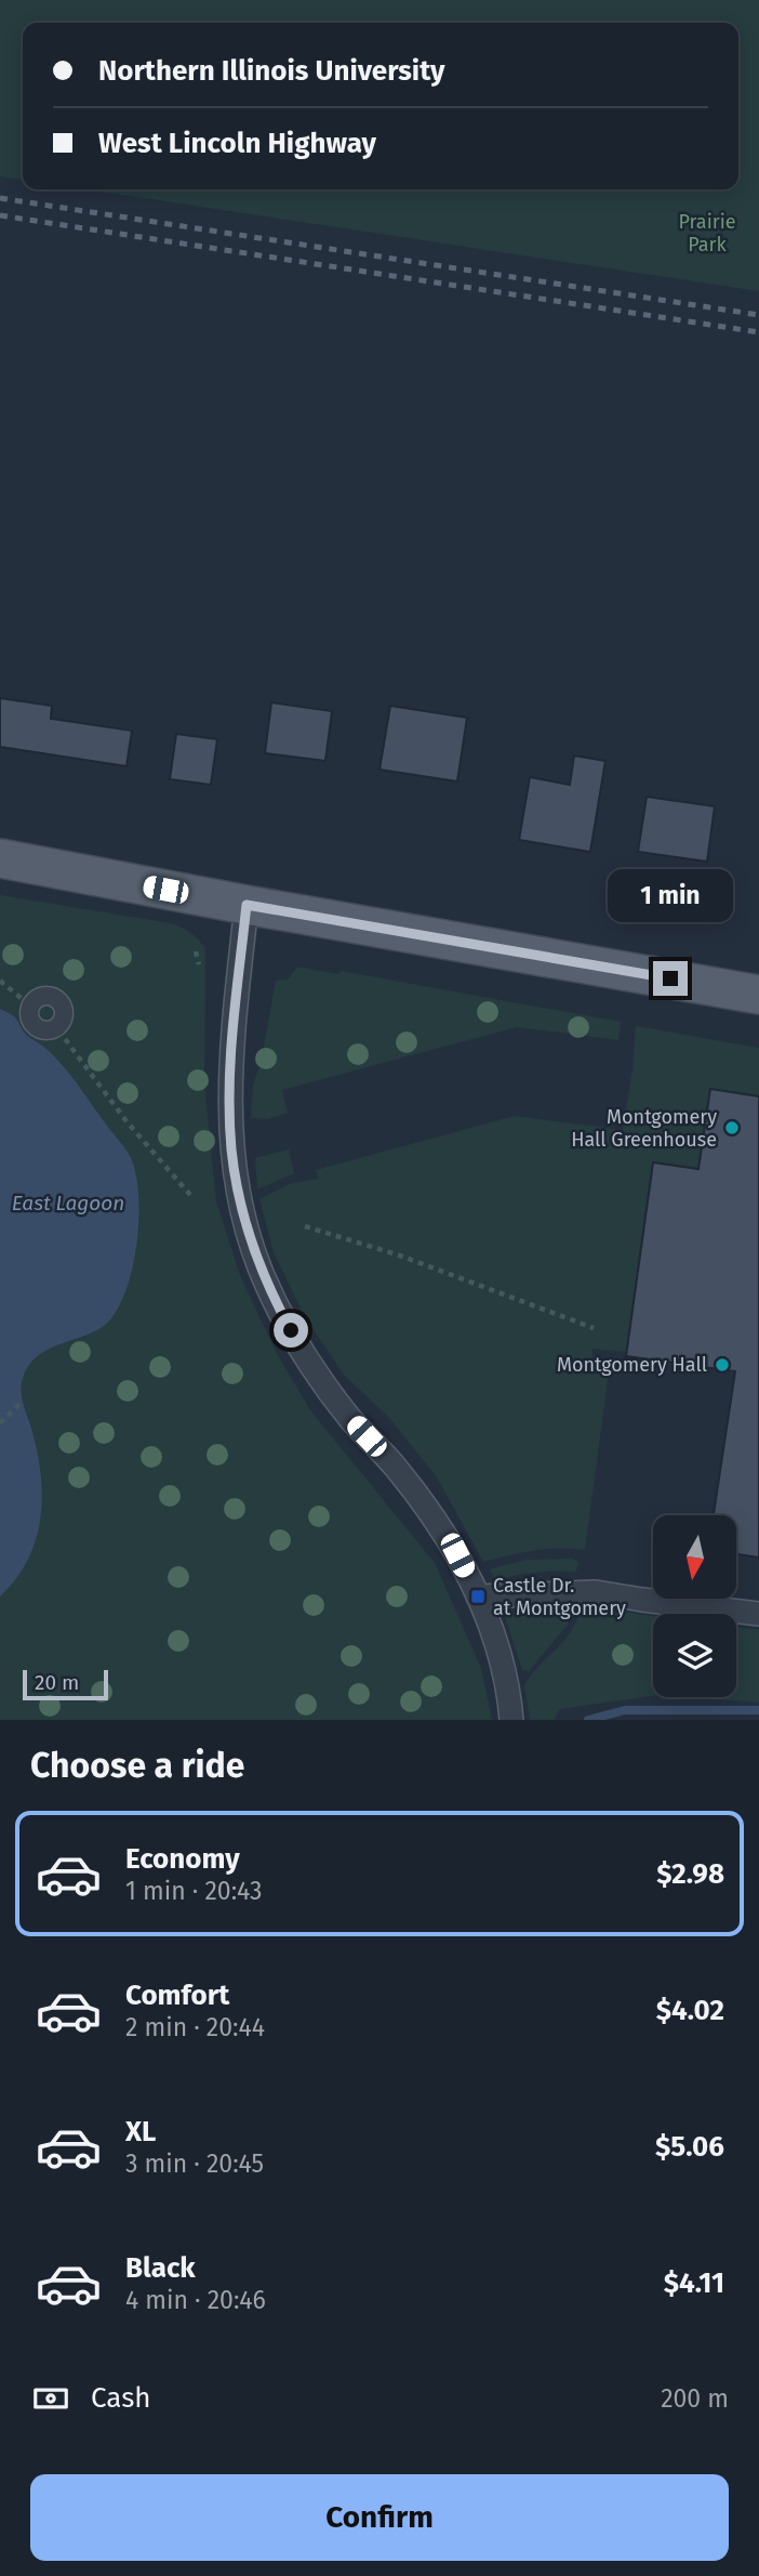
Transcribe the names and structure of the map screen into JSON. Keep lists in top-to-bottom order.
{
  "water": ["East Lagoon"],
  "parks": ["Prairie Park"],
  "places": {
    "other": ["Montgomery Hall Greenhouse", "Montgomery Hall"],
    "transit": ["Castle Dr. at Montgomery"]
  },
  "scale_bar": "20 m",
  "north": "bottom",
  "page": {
    "banner": ["Northern Illinois University", "West Lincoln Highway"],
    "bubble": "1 min",
    "scale": "20 m",
    "heading": "Choose a ride",
    "list": [
      {
        "name": "Economy",
        "note": "1 min · 20:43",
        "value": "$2.98"
      },
      {
        "name": "Comfort",
        "note": "2 min · 20:44",
        "value": "$4.02"
      },
      {
        "name": "XL",
        "note": "3 min · 20:45",
        "value": "$5.06"
      },
      {
        "name": "Black",
        "note": "4 min · 20:46",
        "value": "$4.11"
      }
    ],
    "pay": ["Cash", "200 m"],
    "buttons": "Confirm"
  }
}
